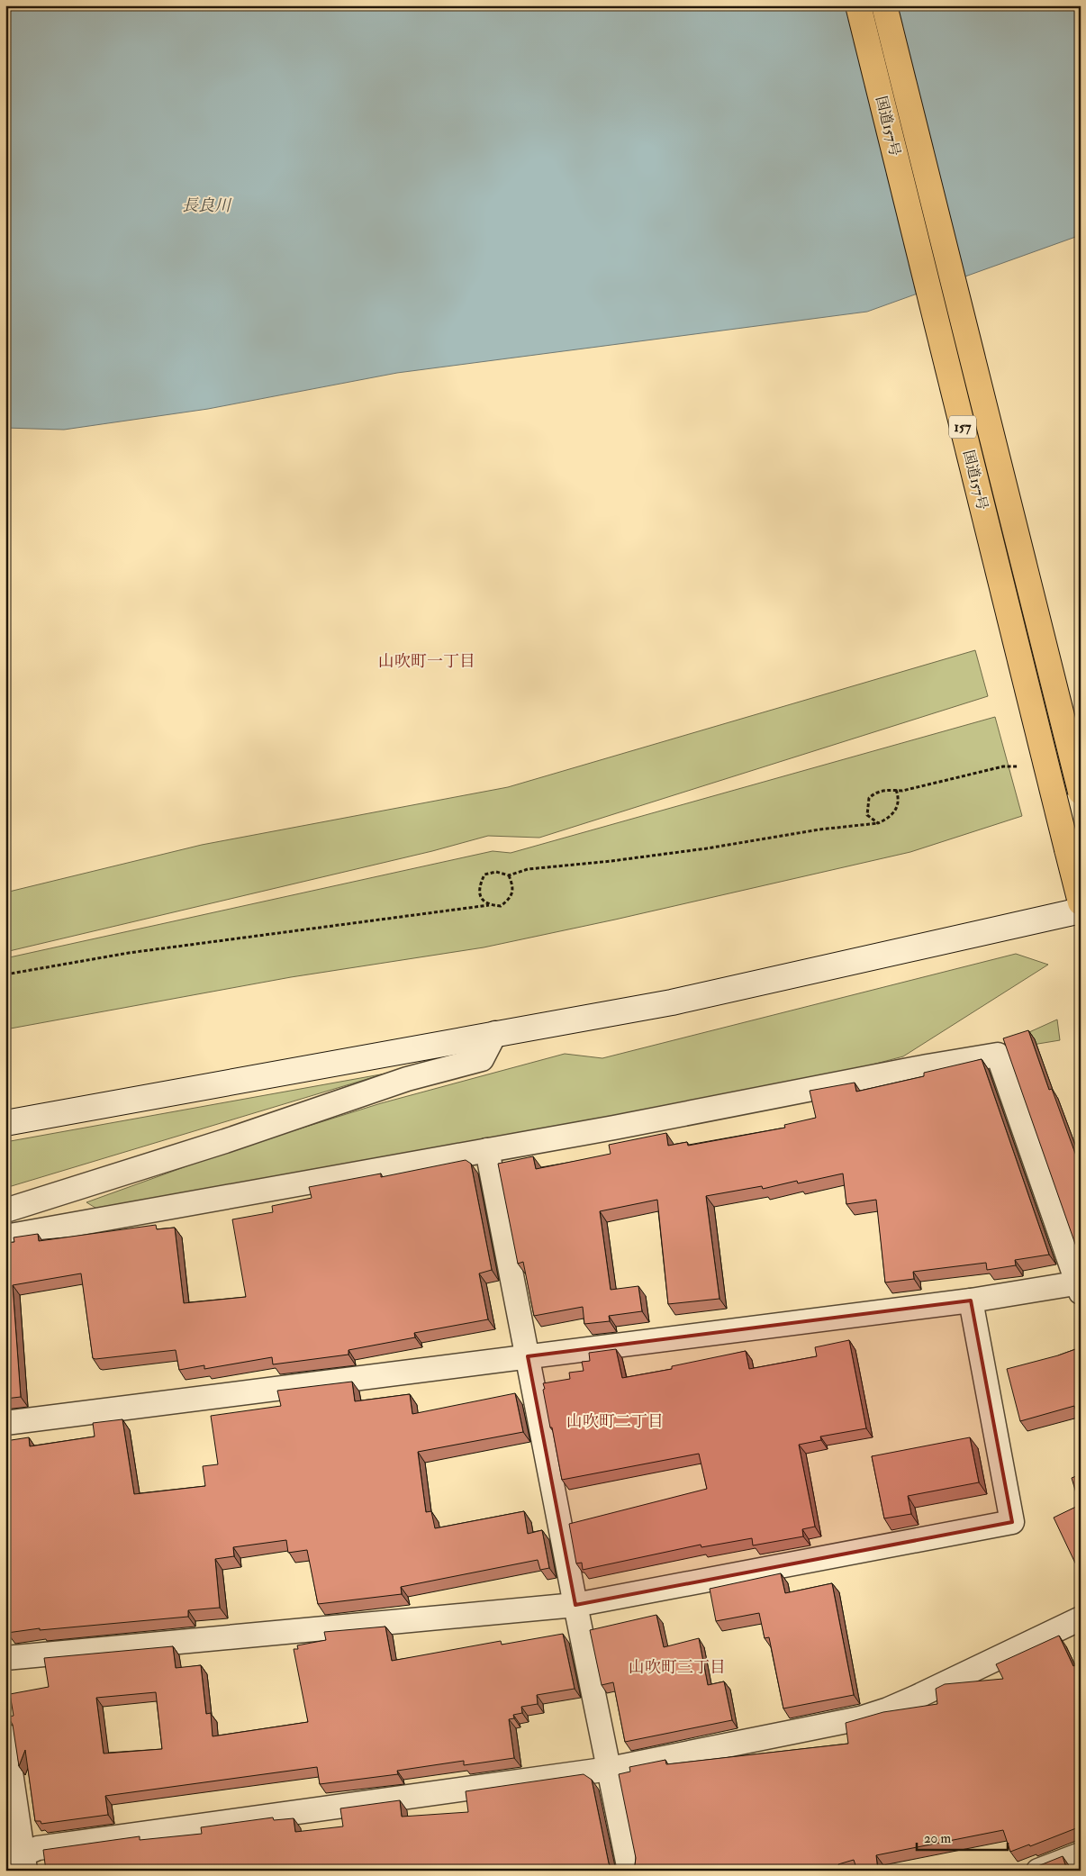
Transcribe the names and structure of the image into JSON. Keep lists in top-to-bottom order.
{
  "streets": {
    "highway": ["国道157号", "157"]
  },
  "districts": ["山吹町一丁目", "山吹町二丁目", "山吹町三丁目"],
  "water": ["長良川"],
  "scale_bar": "20 m"
}
